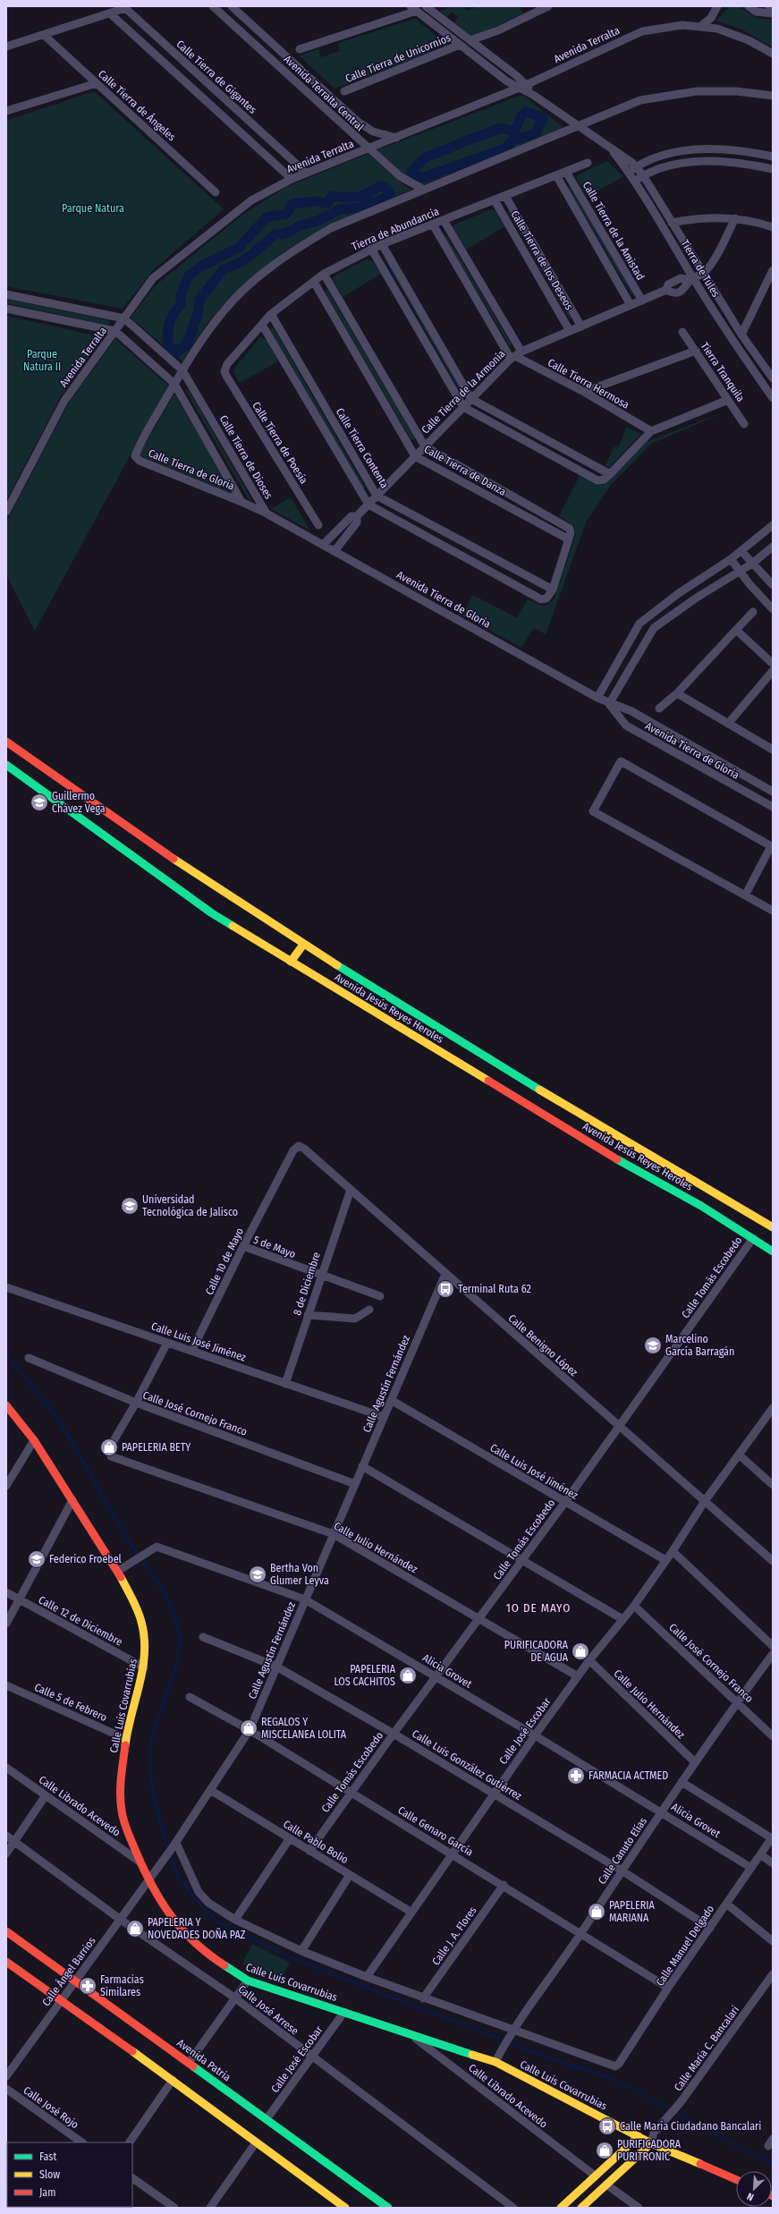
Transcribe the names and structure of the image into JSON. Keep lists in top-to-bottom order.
{
  "streets": {
    "street": [
      "Avenida Terralta",
      "Calle Tierra de Unicornios",
      "Calle Tierra de Gigantes",
      "Avenida Terralta Central",
      "Calle Tierra de Ángeles",
      "Tierra de Abundancia",
      "Calle Tierra de la Amistad",
      "Calle Tierra de los Deseos",
      "Tierra de Tules",
      "Tierra Tranquila",
      "Calle Tierra Hermosa",
      "Calle Tierra de la Armonía",
      "Calle Tierra de Poesía",
      "Calle Tierra Contenta",
      "Calle Tierra de Dioses",
      "Calle Tierra de Gloria",
      "Calle Tierra de Danza",
      "Avenida Tierra de Gloria",
      "Avenida Jesús Reyes Heroles",
      "5 de Mayo",
      "Calle 10 de Mayo",
      "Calle Tomás Escobedo",
      "8 de Diciembre",
      "Calle Luis José Jiménez",
      "Calle Benigno López",
      "Calle Agustín Fernández",
      "Calle José Cornejo Franco",
      "Calle Julio Hernández",
      "Calle 12 de Diciembre",
      "Alicia Grovet",
      "Calle 5 de Febrero",
      "Calle Luis Covarrubias",
      "Calle José Escobar",
      "Calle Luis González Gutiérrez",
      "Calle Librado Acevedo",
      "Calle Genaro García",
      "Calle Pablo Bolio",
      "Calle Canuto Elías",
      "Calle J. A. Flores",
      "Calle Manuel Delgado",
      "Calle Ángel Barrios",
      "Calle José Arrese",
      "Calle María C. Bancalari",
      "Avenida Patria",
      "Calle José Rojo"
    ]
  },
  "crossings": [
    ["Avenida Terralta", "Calle Tierra de Gigantes"],
    ["Avenida Terralta", "Avenida Terralta Central"],
    ["Avenida Terralta", "Tierra de Tules"],
    ["Avenida Terralta", "Calle Tierra de Dioses"],
    ["Calle Tierra de Gigantes", "Calle Tierra de Ángeles"],
    ["Tierra de Abundancia", "Calle Tierra de la Amistad"],
    ["Tierra de Abundancia", "Calle Tierra de los Deseos"],
    ["Tierra de Abundancia", "Calle Tierra de Poesía"],
    ["Tierra de Abundancia", "Calle Tierra Contenta"],
    ["Tierra de Abundancia", "Calle Tierra de Danza"],
    ["Calle Tierra de la Amistad", "Calle Tierra de la Armonía"],
    ["Calle Tierra de los Deseos", "Calle Tierra de la Armonía"],
    ["Tierra de Tules", "Calle Tierra de la Armonía"],
    ["Calle Tierra Hermosa", "Calle Tierra de la Armonía"],
    ["Calle Tierra de la Armonía", "Calle Tierra Contenta"],
    ["Calle Tierra de la Armonía", "Calle Tierra de Danza"],
    ["Calle Tierra de la Armonía", "Avenida Tierra de Gloria"],
    ["Calle Tierra de Dioses", "Calle Tierra de Gloria"],
    ["Calle Tierra de Dioses", "Avenida Tierra de Gloria"],
    ["Avenida Jesús Reyes Heroles", "Calle Tomás Escobedo"],
    ["5 de Mayo", "Calle 10 de Mayo"],
    ["5 de Mayo", "8 de Diciembre"],
    ["Calle 10 de Mayo", "Calle Luis José Jiménez"],
    ["Calle 10 de Mayo", "Calle Benigno López"],
    ["Calle Tomás Escobedo", "Calle Luis José Jiménez"],
    ["Calle Tomás Escobedo", "Calle Benigno López"],
    ["Calle Tomás Escobedo", "Calle Julio Hernández"],
    ["Calle Tomás Escobedo", "Alicia Grovet"],
    ["Calle Tomás Escobedo", "Calle Luis González Gutiérrez"],
    ["Calle Tomás Escobedo", "Calle Genaro García"],
    ["Calle Tomás Escobedo", "Calle Pablo Bolio"],
    ["8 de Diciembre", "Calle Luis José Jiménez"],
    ["8 de Diciembre", "Calle Benigno López"],
    ["Calle Luis José Jiménez", "Calle Agustín Fernández"],
    ["Calle Luis José Jiménez", "Calle José Escobar"],
    ["Calle Benigno López", "Calle Agustín Fernández"],
    ["Calle Benigno López", "Calle José Escobar"],
    ["Calle Agustín Fernández", "Calle José Cornejo Franco"],
    ["Calle Agustín Fernández", "Calle Julio Hernández"],
    ["Calle Agustín Fernández", "Alicia Grovet"],
    ["Calle Agustín Fernández", "Calle Luis Covarrubias"],
    ["Calle Agustín Fernández", "Calle Luis González Gutiérrez"],
    ["Calle Agustín Fernández", "Calle Genaro García"],
    ["Calle Agustín Fernández", "Calle Pablo Bolio"],
    ["Calle Agustín Fernández", "Calle Ángel Barrios"],
    ["Calle José Cornejo Franco", "Calle Julio Hernández"],
    ["Calle José Cornejo Franco", "Calle José Escobar"],
    ["Calle José Cornejo Franco", "Calle Canuto Elías"],
    ["Calle Julio Hernández", "Calle José Escobar"],
    ["Calle Julio Hernández", "Calle Canuto Elías"],
    ["Calle 12 de Diciembre", "Calle Luis Covarrubias"],
    ["Alicia Grovet", "Calle Luis Covarrubias"],
    ["Alicia Grovet", "Calle José Escobar"],
    ["Alicia Grovet", "Calle Canuto Elías"],
    ["Alicia Grovet", "Calle Manuel Delgado"],
    ["Calle 5 de Febrero", "Calle Luis Covarrubias"],
    ["Calle Luis Covarrubias", "Calle José Escobar"],
    ["Calle Luis Covarrubias", "Calle Librado Acevedo"],
    ["Calle Luis Covarrubias", "Calle Canuto Elías"],
    ["Calle Luis Covarrubias", "Calle Ángel Barrios"],
    ["Calle Luis Covarrubias", "Calle María C. Bancalari"],
    ["Calle José Escobar", "Calle Luis González Gutiérrez"],
    ["Calle José Escobar", "Calle Genaro García"],
    ["Calle José Escobar", "Calle Pablo Bolio"],
    ["Calle José Escobar", "Calle José Arrese"],
    ["Calle José Escobar", "Avenida Patria"],
    ["Calle Luis González Gutiérrez", "Calle Canuto Elías"],
    ["Calle Luis González Gutiérrez", "Calle Manuel Delgado"],
    ["Calle Genaro García", "Calle Canuto Elías"],
    ["Calle Genaro García", "Calle J. A. Flores"],
    ["Calle Genaro García", "Calle Manuel Delgado"],
    ["Calle Canuto Elías", "Calle Manuel Delgado"],
    ["Calle Ángel Barrios", "Calle José Arrese"],
    ["Calle Ángel Barrios", "Avenida Patria"]
  ],
  "districts": ["1O DE MAYO"],
  "parks": ["Parque Natura", "Parque Natura II"],
  "places": {
    "school or university": [
      "Guillermo Chávez Vega",
      "Universidad Tecnológica de Jalisco",
      "Marcelino García Barragán",
      "Federico Froebel",
      "Bertha Von Glumer Leyva"
    ],
    "bus stop": ["Terminal Ruta 62", "Calle María Ciudadano Bancalari"],
    "shop": [
      "PAPELERIA BETY",
      "PURIFICADORA DE AGUA",
      "PAPELERIA LOS CACHITOS",
      "REGALOS Y MISCELANEA LOLITA",
      "PAPELERIA MARIANA",
      "PAPELERIA Y NOVEDADES DOÑA PAZ",
      "PURIFICADORA PURITRONIC"
    ],
    "pharmacy": ["FARMACIA ACTMED", "Farmacias Similares"]
  },
  "legend": ["Fast", "Slow", "Jam"],
  "north": "bottom left"
}
